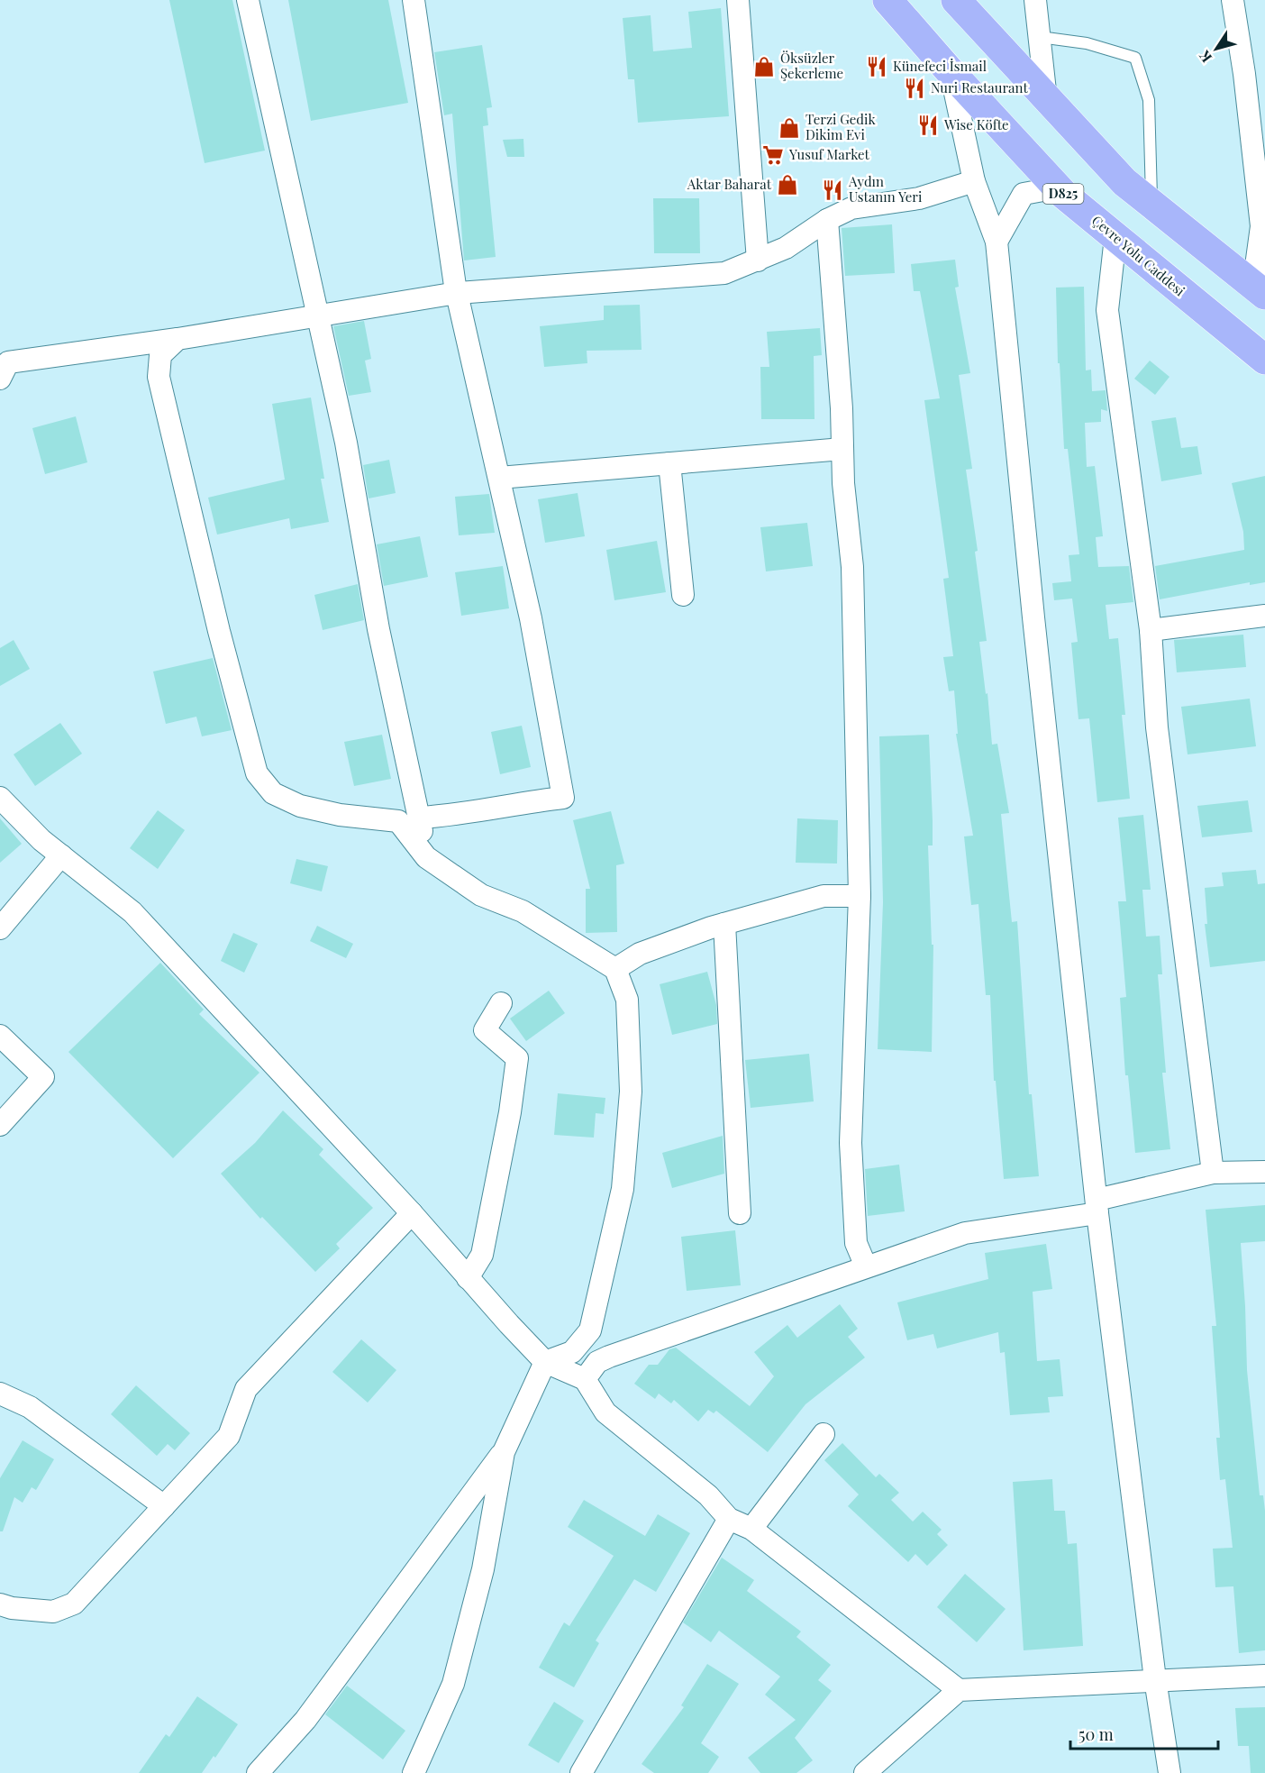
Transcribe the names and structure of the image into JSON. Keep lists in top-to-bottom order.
{
  "streets": {
    "highway": ["D825", "Çevre Yolu Caddesi"]
  },
  "places": {
    "shop": ["Öksüzler Şekerleme", "Terzi Gedik Dikim Evi", "Aktar Baharat"],
    "restaurant": [
      "Künefeci İsmail",
      "Nuri Restaurant",
      "Wise Köfte",
      "Aydın Ustanın Yeri"
    ],
    "supermarket": ["Yusuf Market"]
  },
  "scale_bar": "50 m",
  "north": "bottom left"
}
